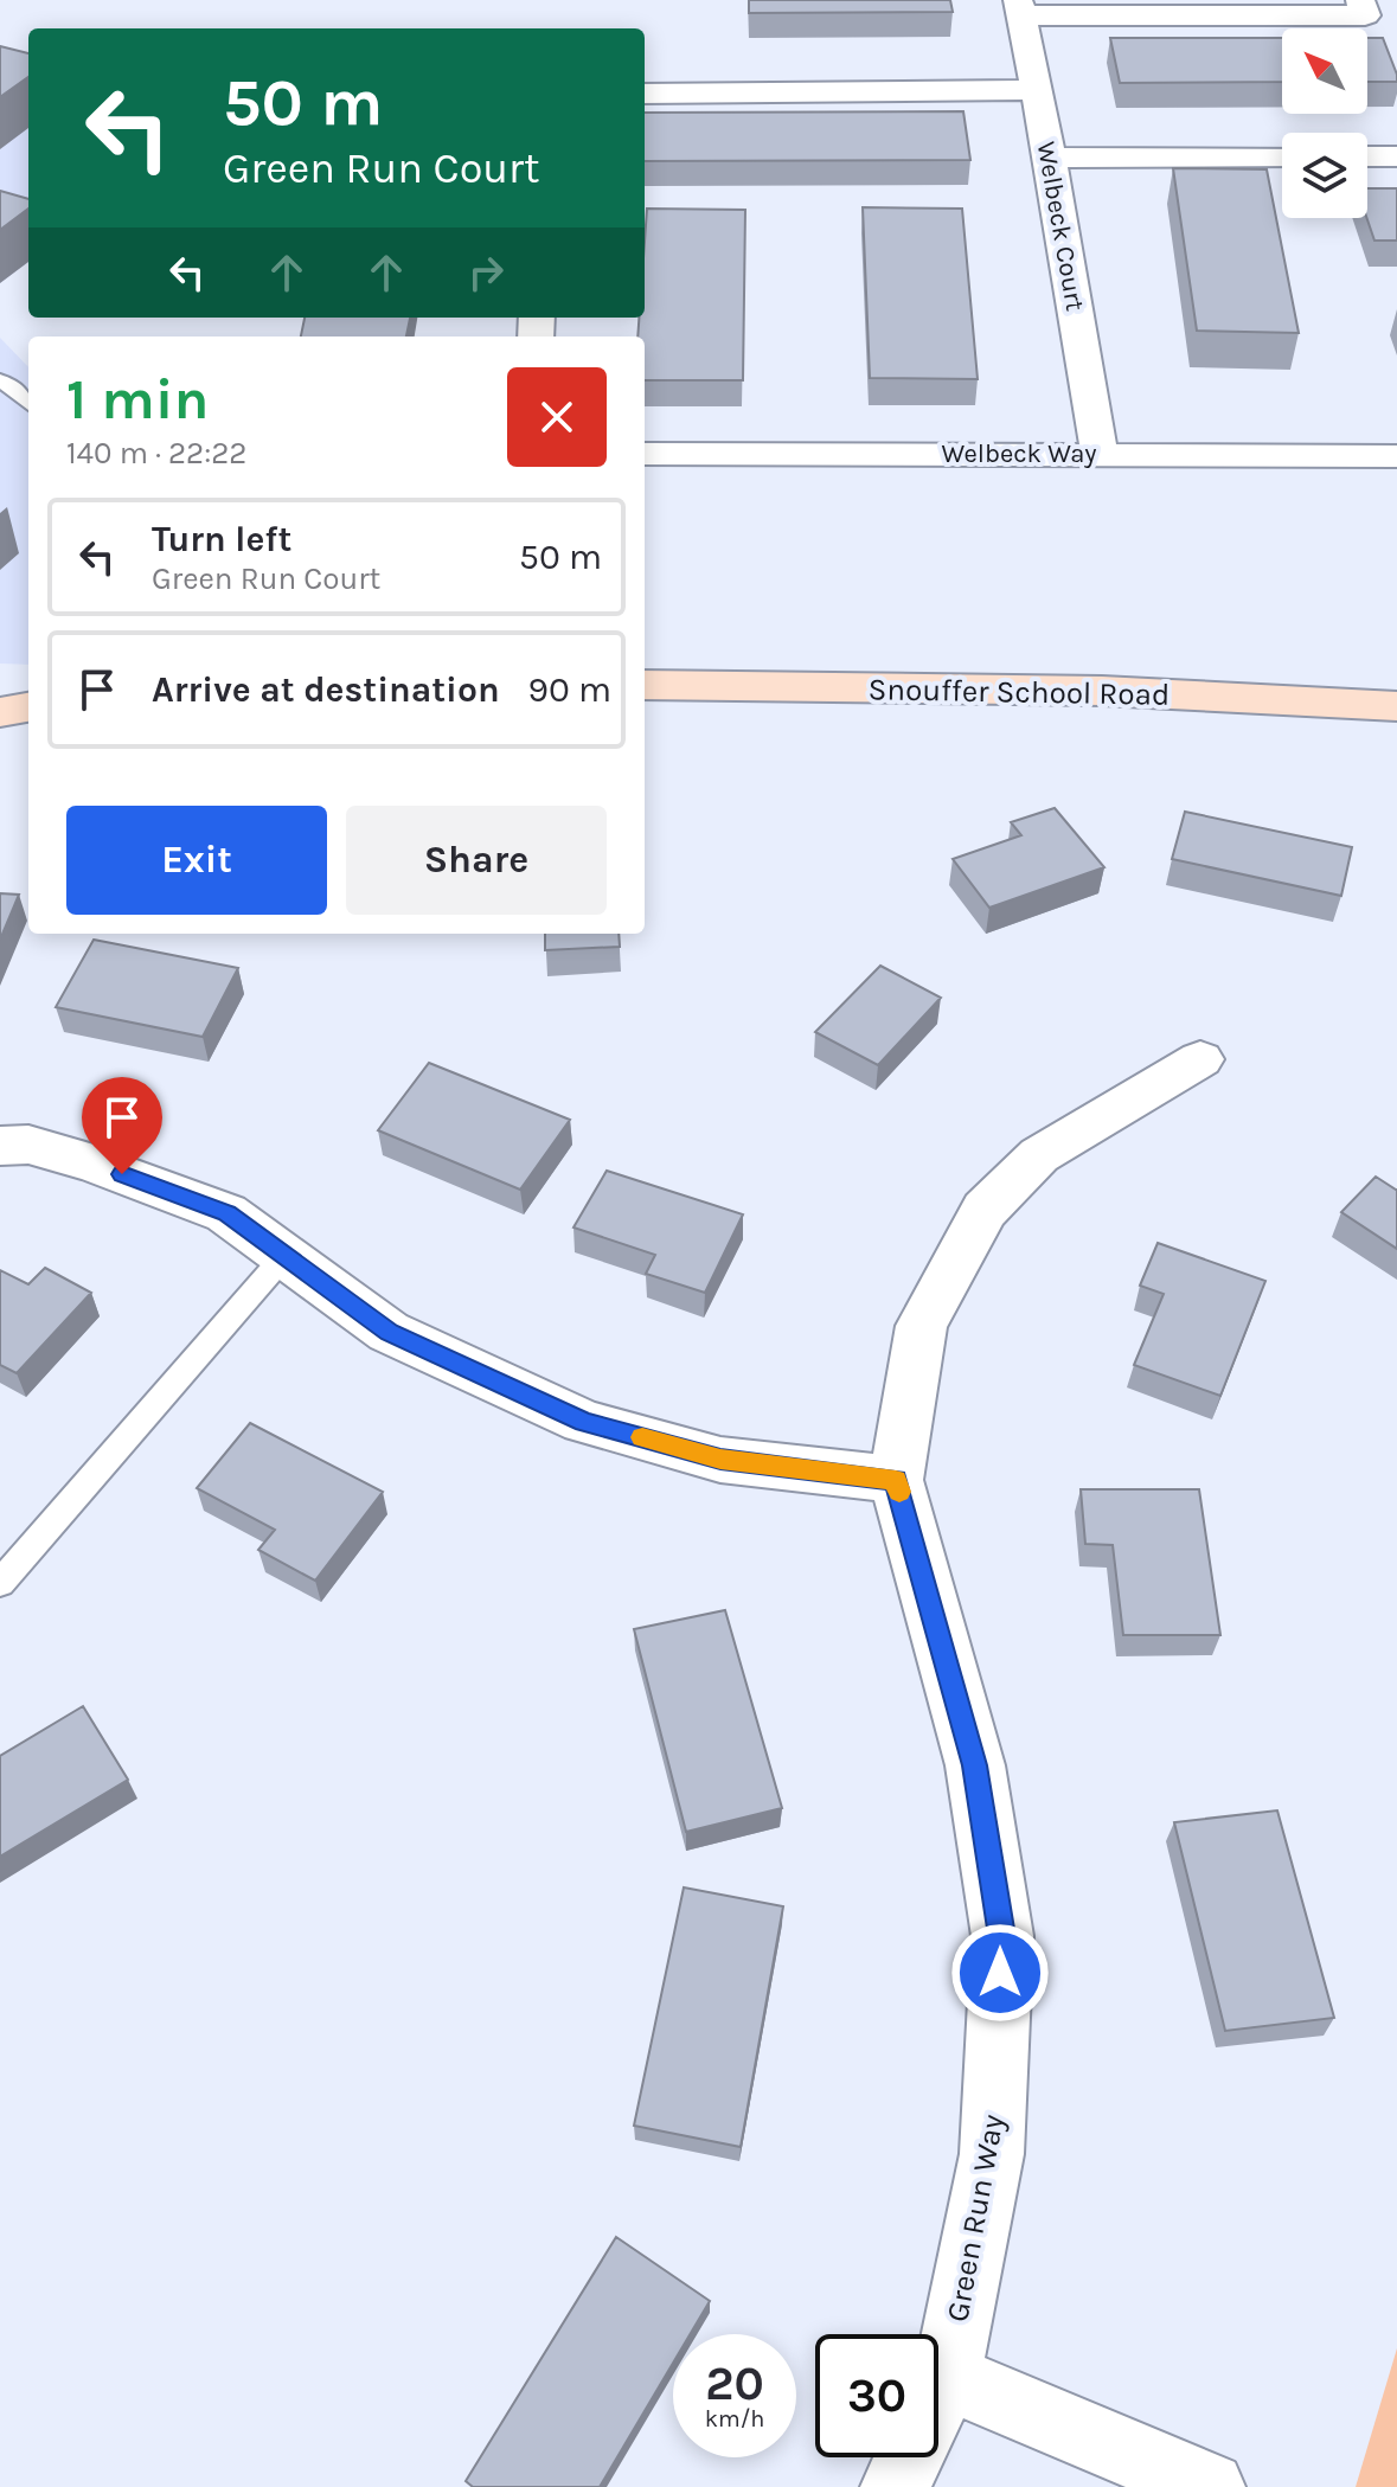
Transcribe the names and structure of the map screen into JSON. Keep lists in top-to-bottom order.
{
  "streets": {
    "main road": ["Snouffer School Road"],
    "street": ["Welbeck Court", "Welbeck Way", "Green Run Way"]
  },
  "crossings": [
    ["Welbeck Court", "Welbeck Way"]
  ],
  "north": "top left",
  "page": {
    "turn": ["50 m", "Green Run Court"],
    "heading": ["1 min", "140 m · 22:22"],
    "list": [
      {
        "name": "Turn left",
        "note": "Green Run Court",
        "value": "50 m"
      },
      {
        "name": "Arrive at destination",
        "value": "90 m"
      }
    ],
    "buttons": ["Exit", "Share"],
    "speed": "20 km/h",
    "limit": "30"
  }
}
